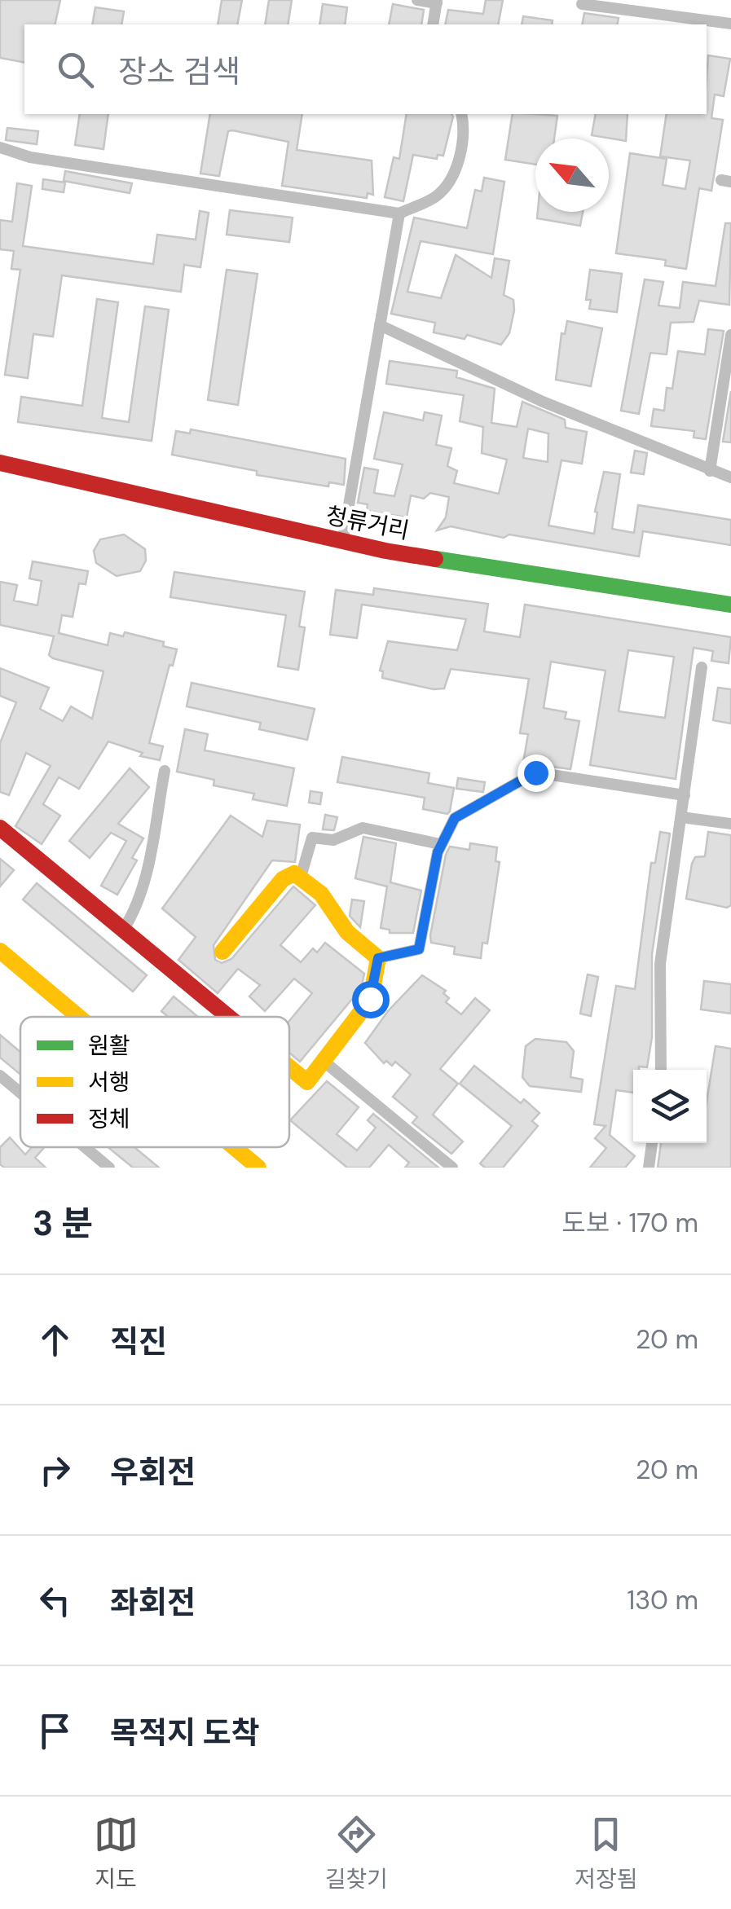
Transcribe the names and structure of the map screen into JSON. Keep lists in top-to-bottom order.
{
  "streets": {
    "main road": ["청류거리"]
  },
  "legend": ["원활", "서행", "정체"],
  "north": "top left",
  "page": {
    "search": "장소 검색",
    "heading": ["3 분", "도보 · 170 m"],
    "list": [
      ["직진", "20 m"],
      ["우회전", "20 m"],
      ["좌회전", "130 m"],
      "목적지 도착"
    ],
    "nav": ["지도", "길찾기", "저장됨"]
  }
}
